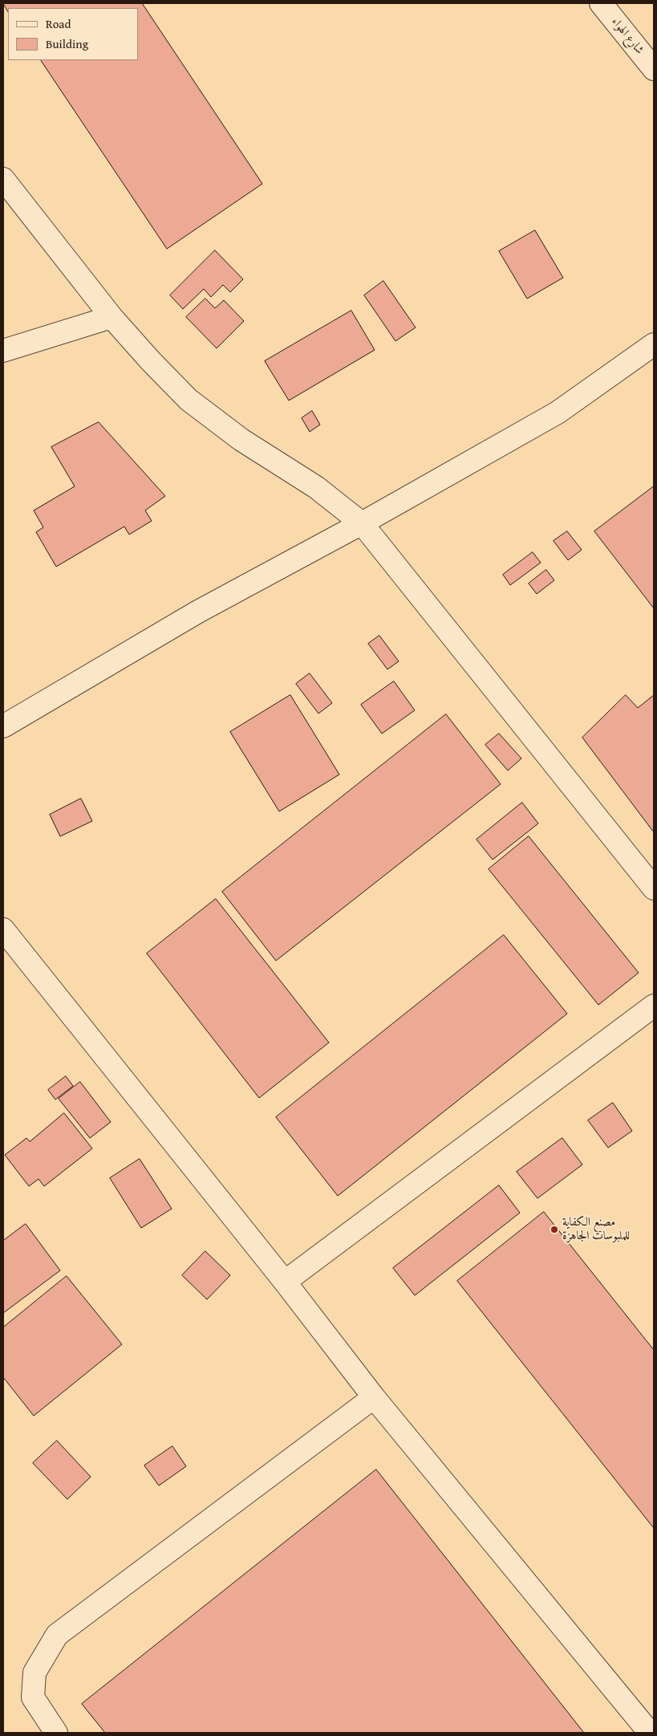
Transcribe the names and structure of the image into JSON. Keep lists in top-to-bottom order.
{
  "streets": {
    "street": ["شارع الهواء"]
  },
  "places": ["مصنع الكفاية للملبوسات الجاهزة"],
  "legend": ["Road", "Building"]
}
